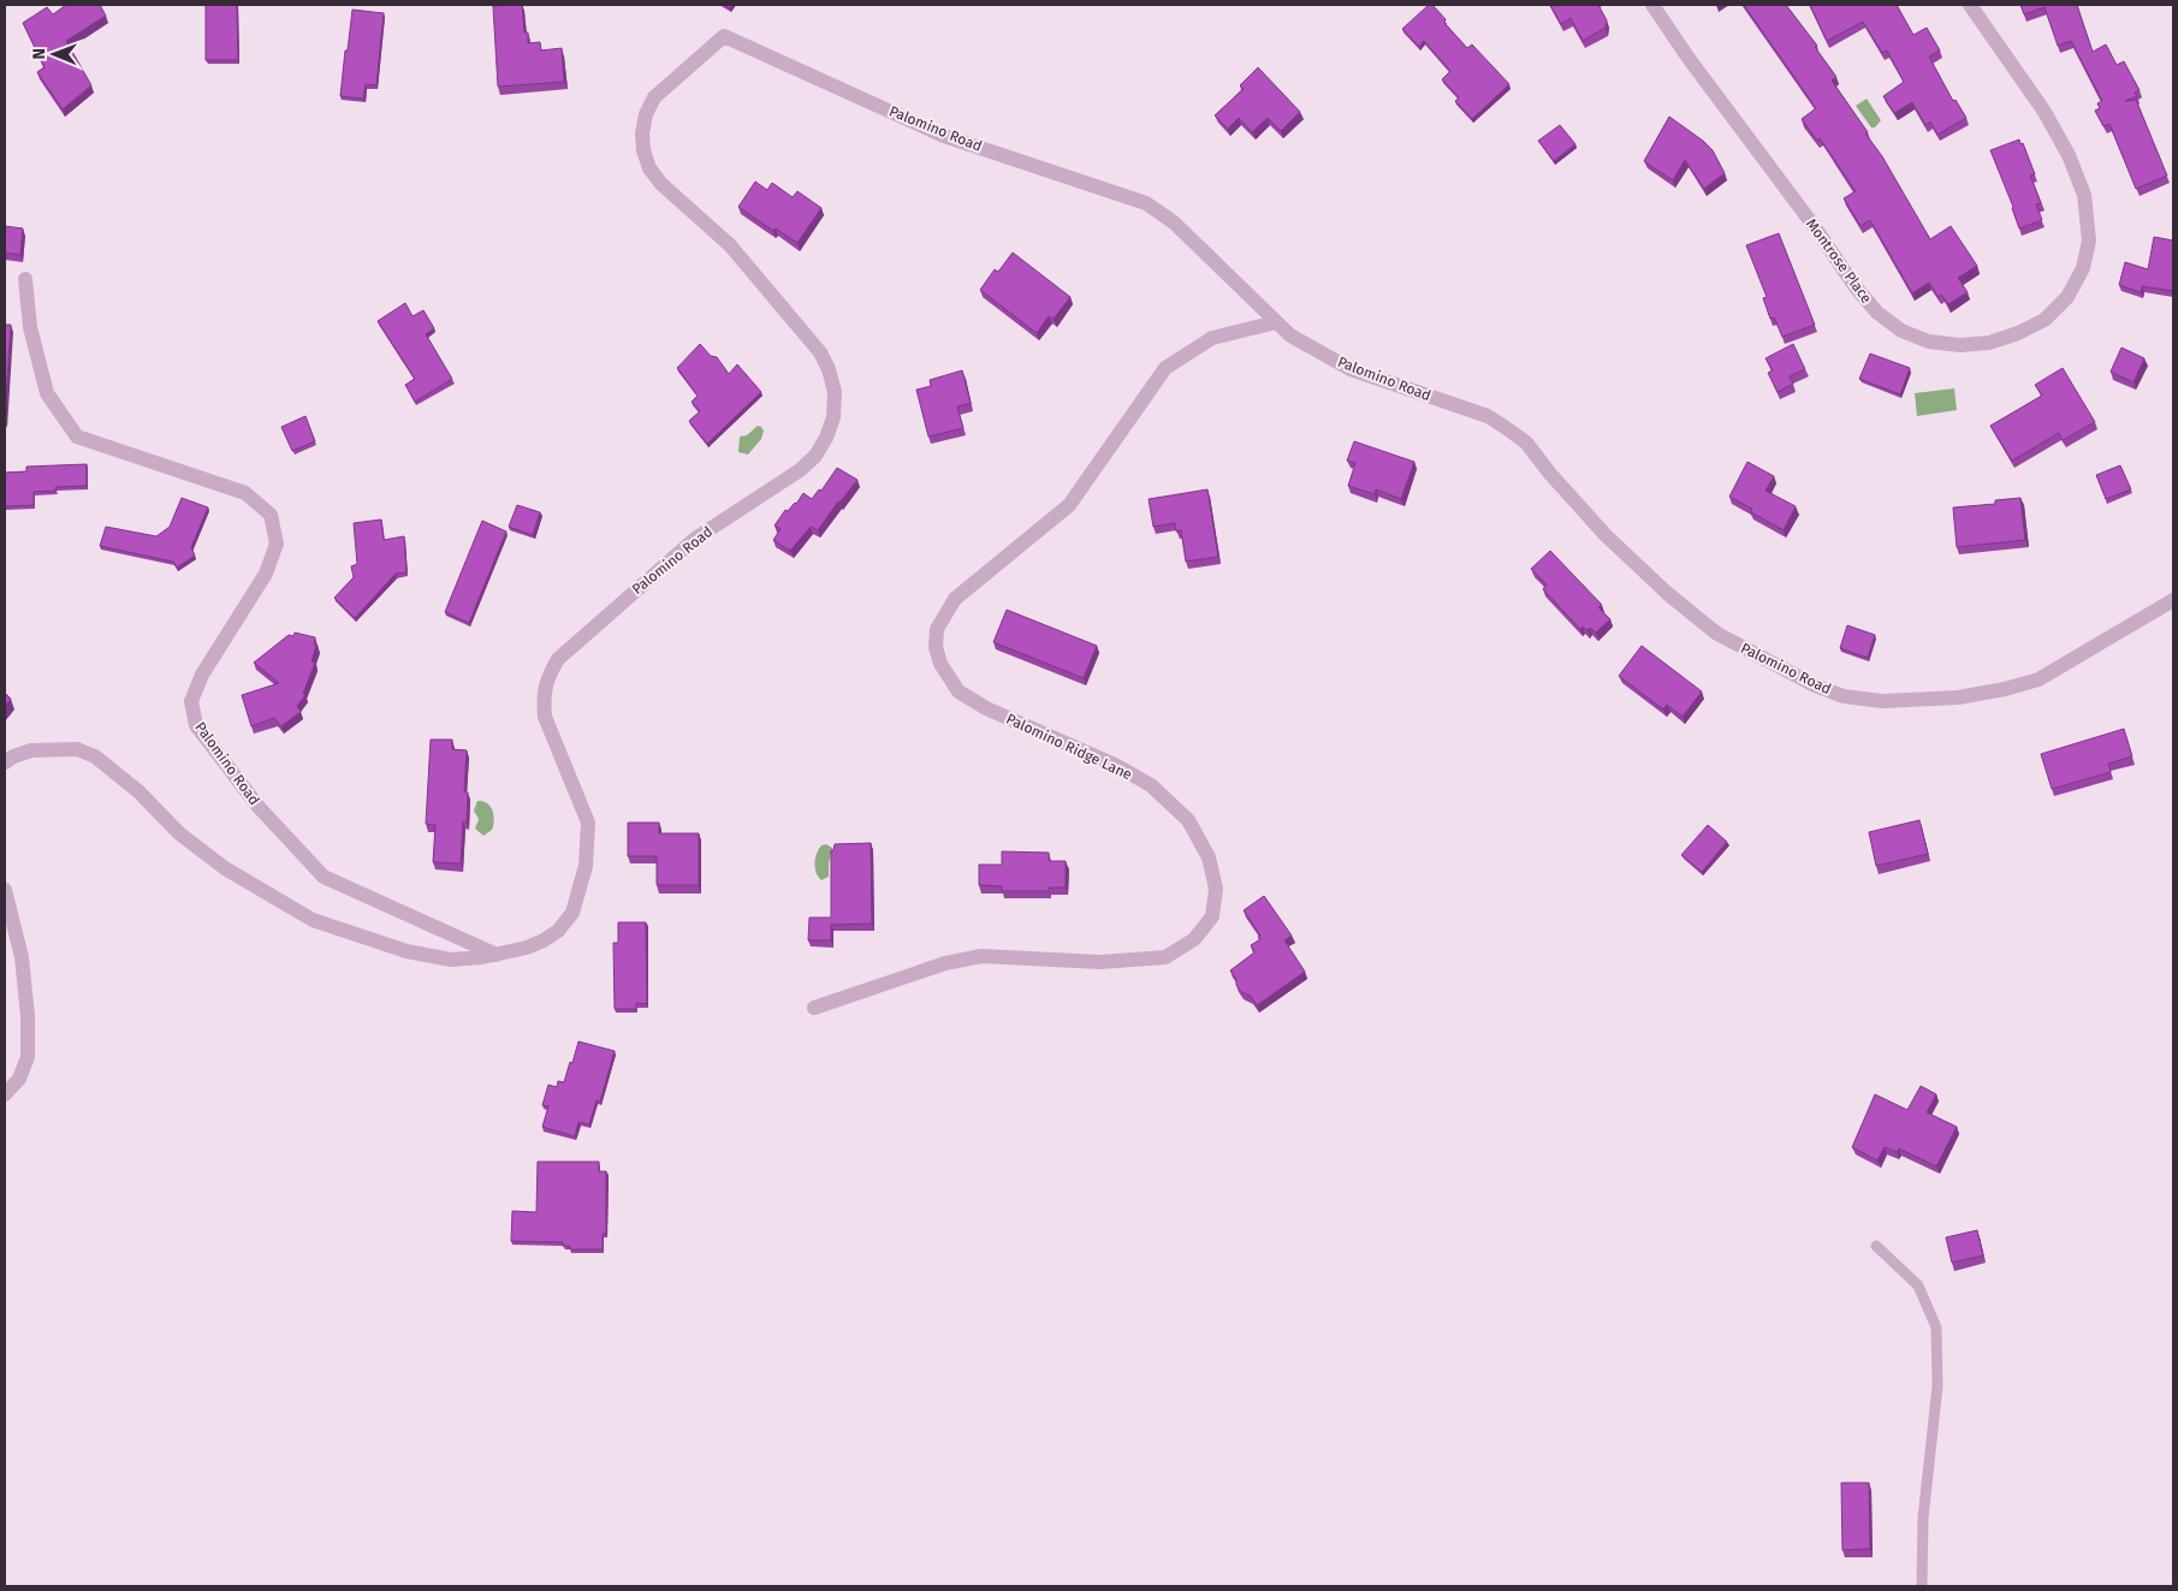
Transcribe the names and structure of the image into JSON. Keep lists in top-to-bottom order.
{
  "streets": {
    "street": ["Palomino Road", "Montrose Place", "Palomino Ridge Lane"]
  },
  "crossings": [
    ["Palomino Road", "Palomino Ridge Lane"]
  ],
  "north": "left"
}
